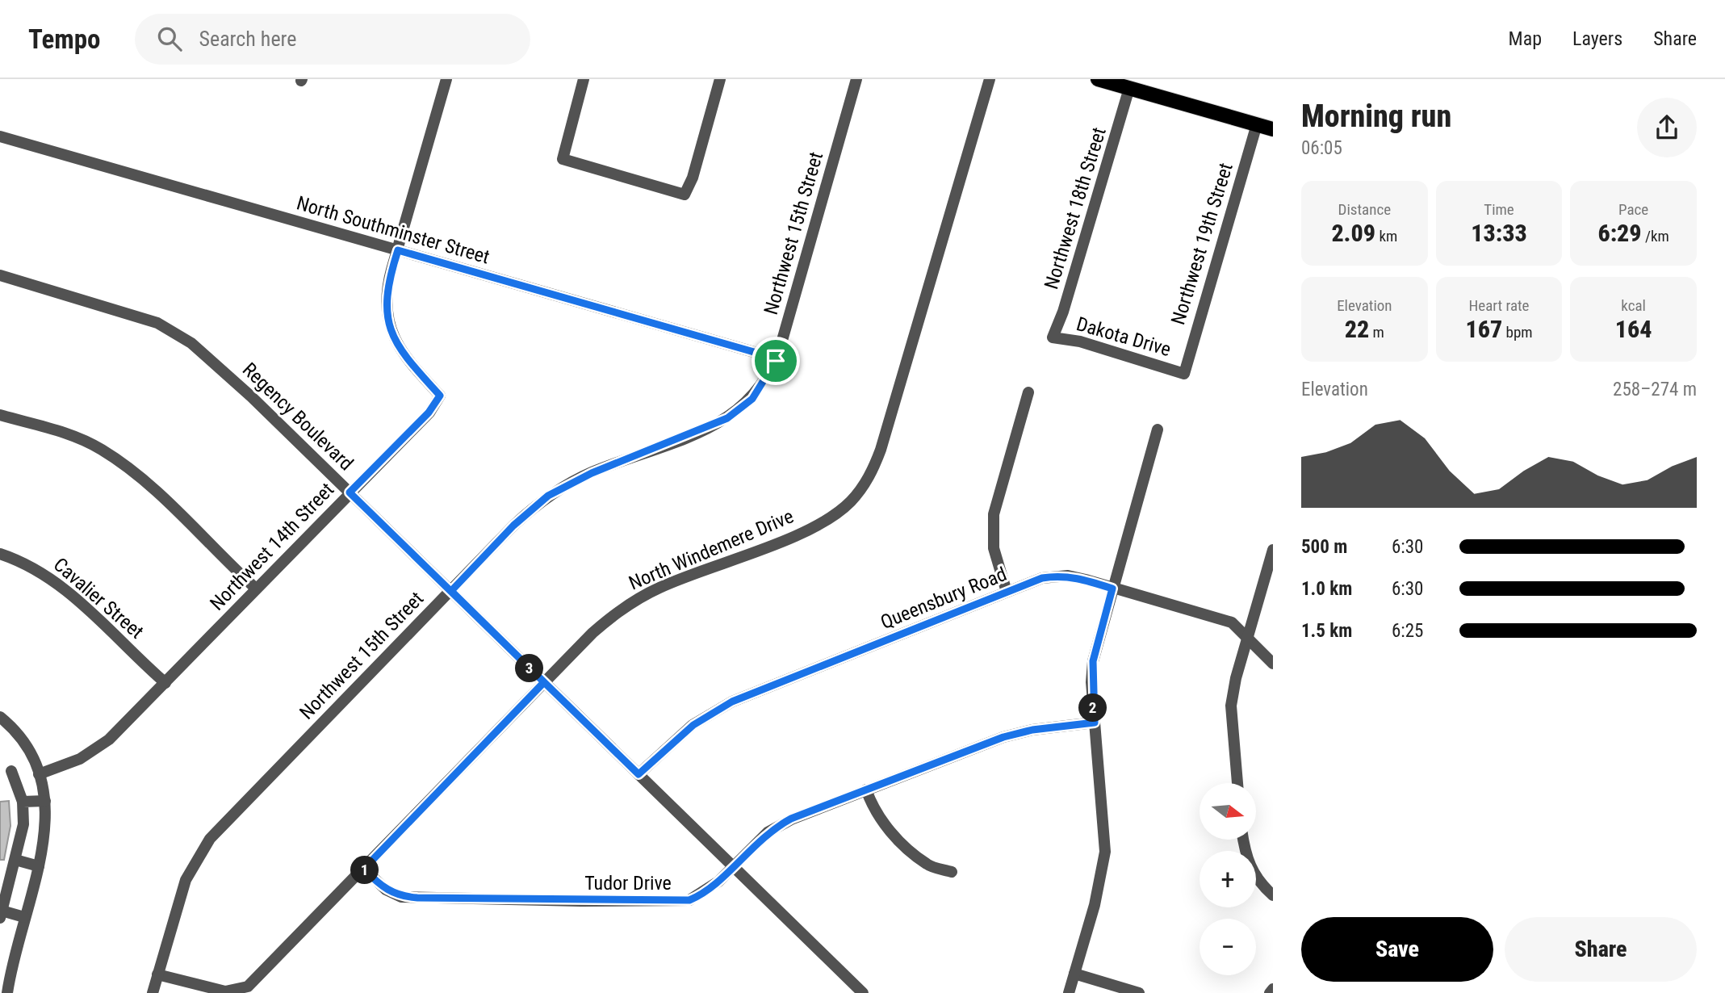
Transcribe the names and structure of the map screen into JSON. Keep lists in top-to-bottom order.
{
  "streets": {
    "street": [
      "Northwest 18th Street",
      "North Southminster Street",
      "Northwest 15th Street",
      "Northwest 19th Street",
      "Dakota Drive",
      "Regency Boulevard",
      "Northwest 14th Street",
      "North Windemere Drive",
      "Cavalier Street",
      "Queensbury Road",
      "Tudor Drive"
    ]
  },
  "crossings": [
    ["Northwest 18th Street", "Dakota Drive"],
    ["North Southminster Street", "Northwest 15th Street"],
    ["North Southminster Street", "Northwest 14th Street"],
    ["Northwest 15th Street", "Regency Boulevard"],
    ["Northwest 15th Street", "North Windemere Drive"],
    ["Northwest 19th Street", "Dakota Drive"],
    ["Regency Boulevard", "Northwest 14th Street"],
    ["Regency Boulevard", "North Windemere Drive"],
    ["Regency Boulevard", "Queensbury Road"],
    ["Regency Boulevard", "Tudor Drive"],
    ["Northwest 14th Street", "Cavalier Street"],
    ["North Windemere Drive", "Tudor Drive"]
  ],
  "north": "right",
  "page": {
    "header": "Tempo",
    "search": "Search here",
    "nav": ["Map", "Layers", "Share"],
    "heading": ["Morning run", "06:05"],
    "stats": [
      ["Distance", "2.09 km"],
      ["Time", "13:33"],
      ["Pace", "6:29 /km"],
      ["Elevation", "22 m"],
      ["Heart rate", "167 bpm"],
      ["kcal", "164"]
    ],
    "chart": ["Elevation", "258–274 m"],
    "list": [
      {
        "name": "500 m",
        "note": "6:30"
      },
      {
        "name": "1.0 km",
        "note": "6:30"
      },
      {
        "name": "1.5 km",
        "note": "6:25"
      }
    ],
    "pins": ["3", "2", "1"],
    "map_buttons": ["+", "−"],
    "buttons": ["Save", "Share"]
  }
}
